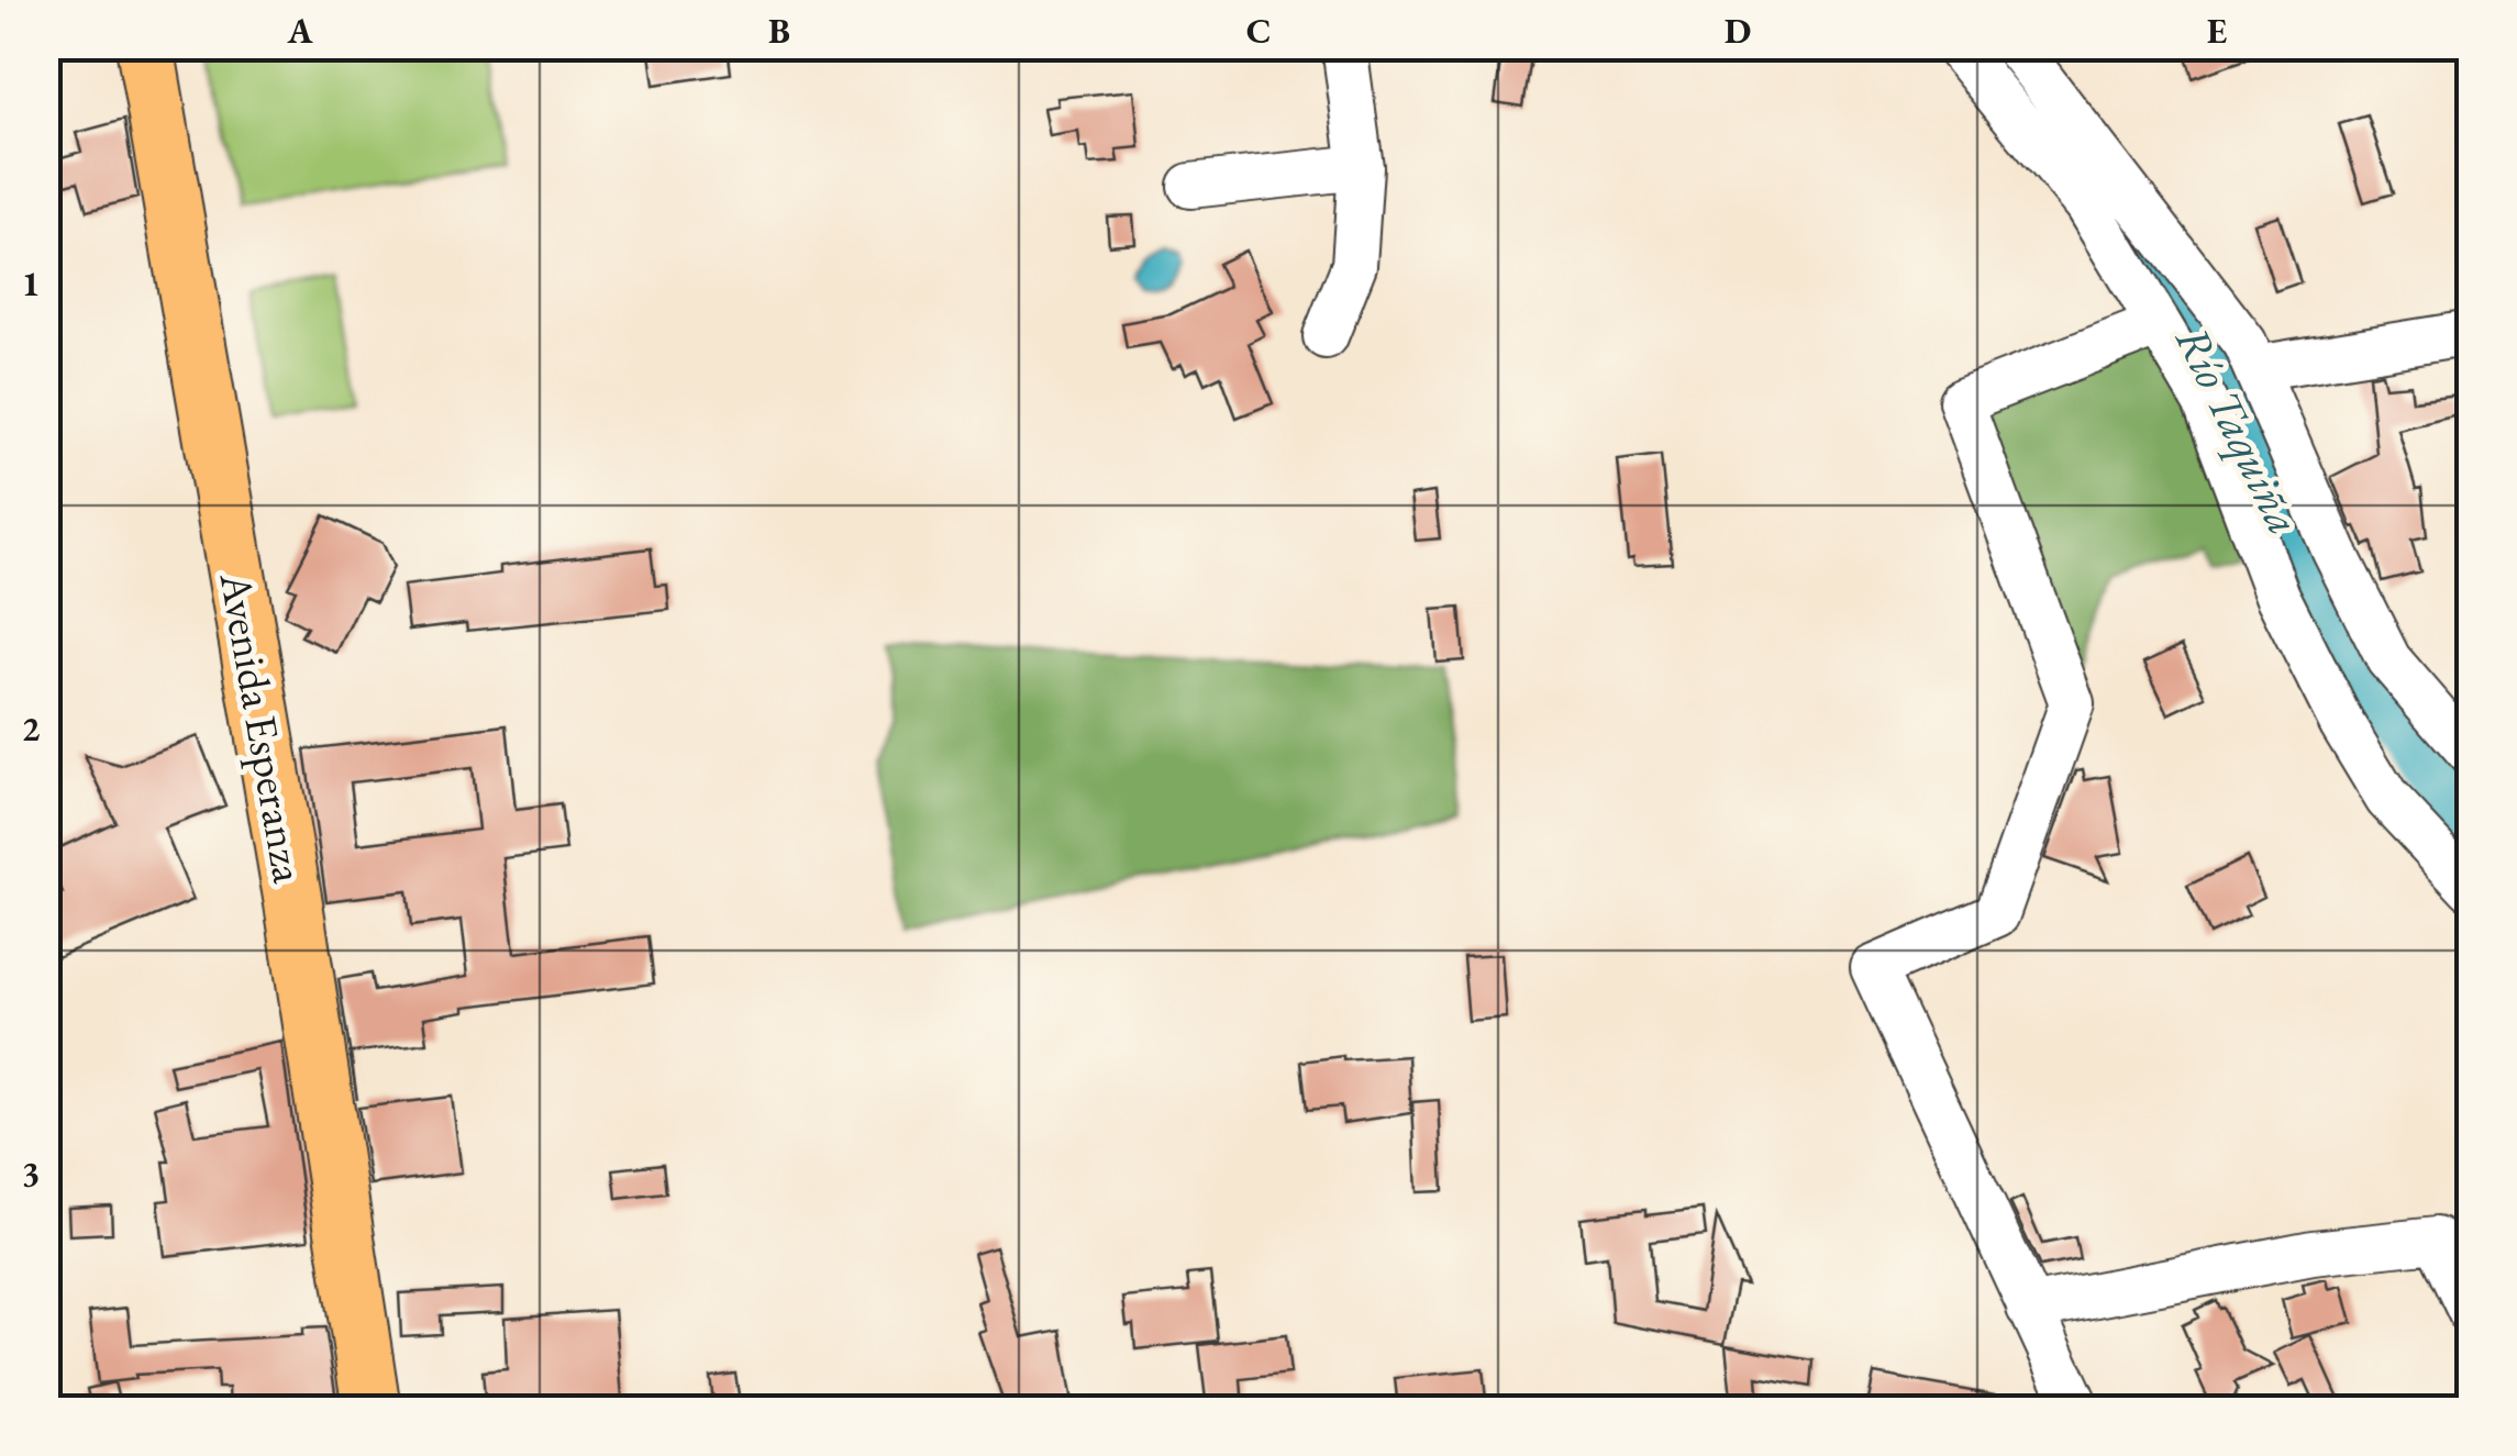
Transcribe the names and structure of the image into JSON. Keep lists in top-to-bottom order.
{
  "streets": {
    "main road": ["Avenida Esperanza"]
  },
  "water": ["Río Taquiña"],
  "grid": {
    "columns": [
      "A",
      "B",
      "C",
      "D",
      "E"
    ],
    "rows": ["1", "2", "3"]
  }
}
